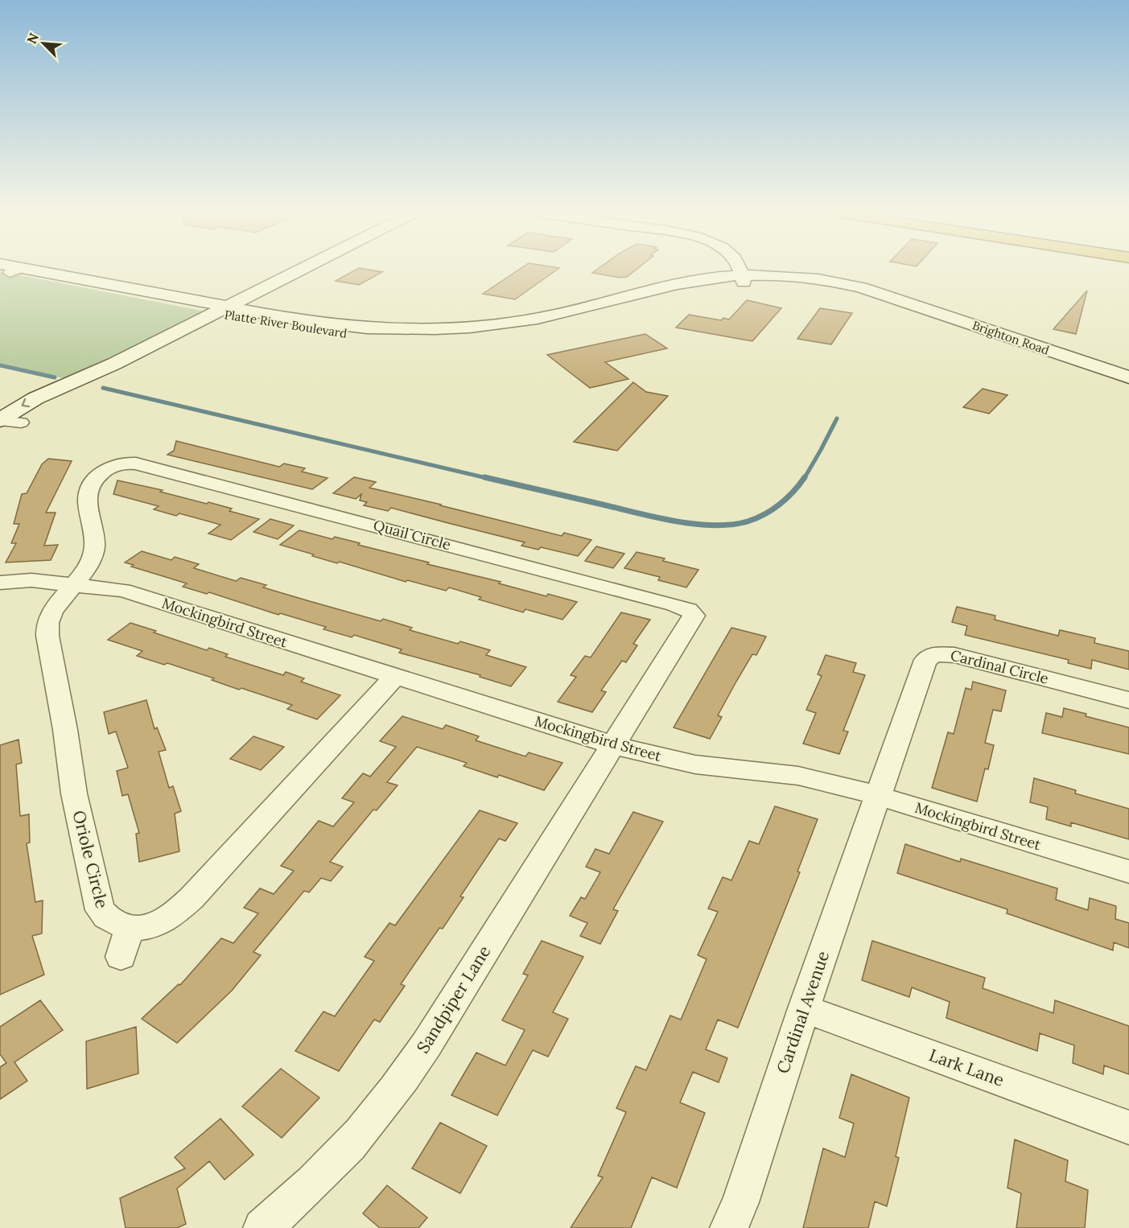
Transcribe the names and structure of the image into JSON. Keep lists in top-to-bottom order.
{
  "streets": {
    "main road": ["Platte River Boulevard", "Brighton Road"],
    "street": [
      "Quail Circle",
      "Mockingbird Street",
      "Cardinal Circle",
      "Oriole Circle",
      "Sandpiper Lane",
      "Cardinal Avenue",
      "Lark Lane"
    ]
  },
  "crossings": [
    ["Platte River Boulevard", "Brighton Road"],
    ["Quail Circle", "Mockingbird Street"],
    ["Quail Circle", "Oriole Circle"],
    ["Quail Circle", "Sandpiper Lane"],
    ["Mockingbird Street", "Cardinal Circle"],
    ["Mockingbird Street", "Oriole Circle"],
    ["Mockingbird Street", "Sandpiper Lane"],
    ["Mockingbird Street", "Cardinal Avenue"],
    ["Cardinal Circle", "Cardinal Avenue"],
    ["Cardinal Avenue", "Lark Lane"]
  ],
  "north": "top left"
}
